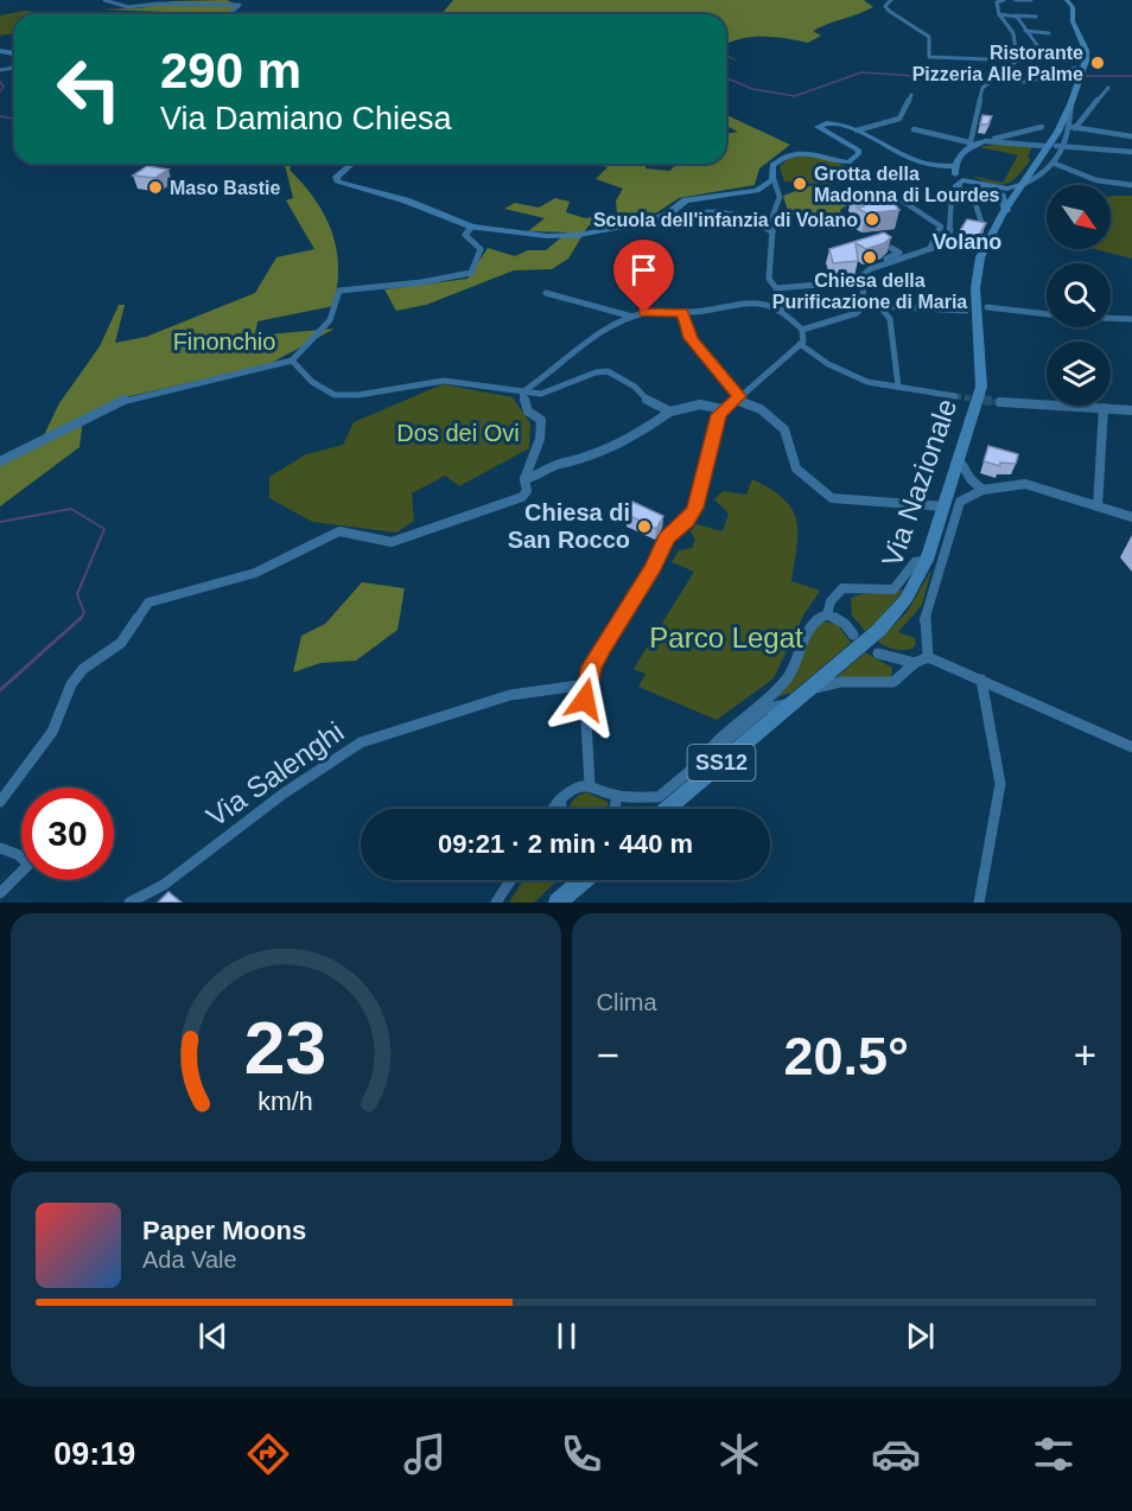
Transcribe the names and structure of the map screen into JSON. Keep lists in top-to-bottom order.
{
  "streets": {
    "main road": ["Via Nazionale", "SS12"],
    "street": ["Via Salenghi"]
  },
  "crossings": [
    ["Via Nazionale", "SS12"]
  ],
  "districts": ["Volano"],
  "parks": ["Finonchio", "Dos dei Ovi", "Parco Legat"],
  "places": [
    "Ristorante Pizzeria Alle Palme",
    "Grotta della Madonna di Lourdes",
    "Maso Bastie",
    "Scuola dell'infanzia di Volano",
    "Chiesa della Purificazione di Maria",
    "Chiesa di San Rocco"
  ],
  "north": "bottom right",
  "page": {
    "turn": ["290 m", "Via Damiano Chiesa"],
    "limit": "30",
    "trip": "09:21 · 2 min · 440 m",
    "tile": "Clima",
    "heat": ["−", "20.5°", "+"],
    "song": ["Paper Moons", "Ada Vale"],
    "tabs": "09:19",
    "gauge": ["23", "km/h"]
  }
}
